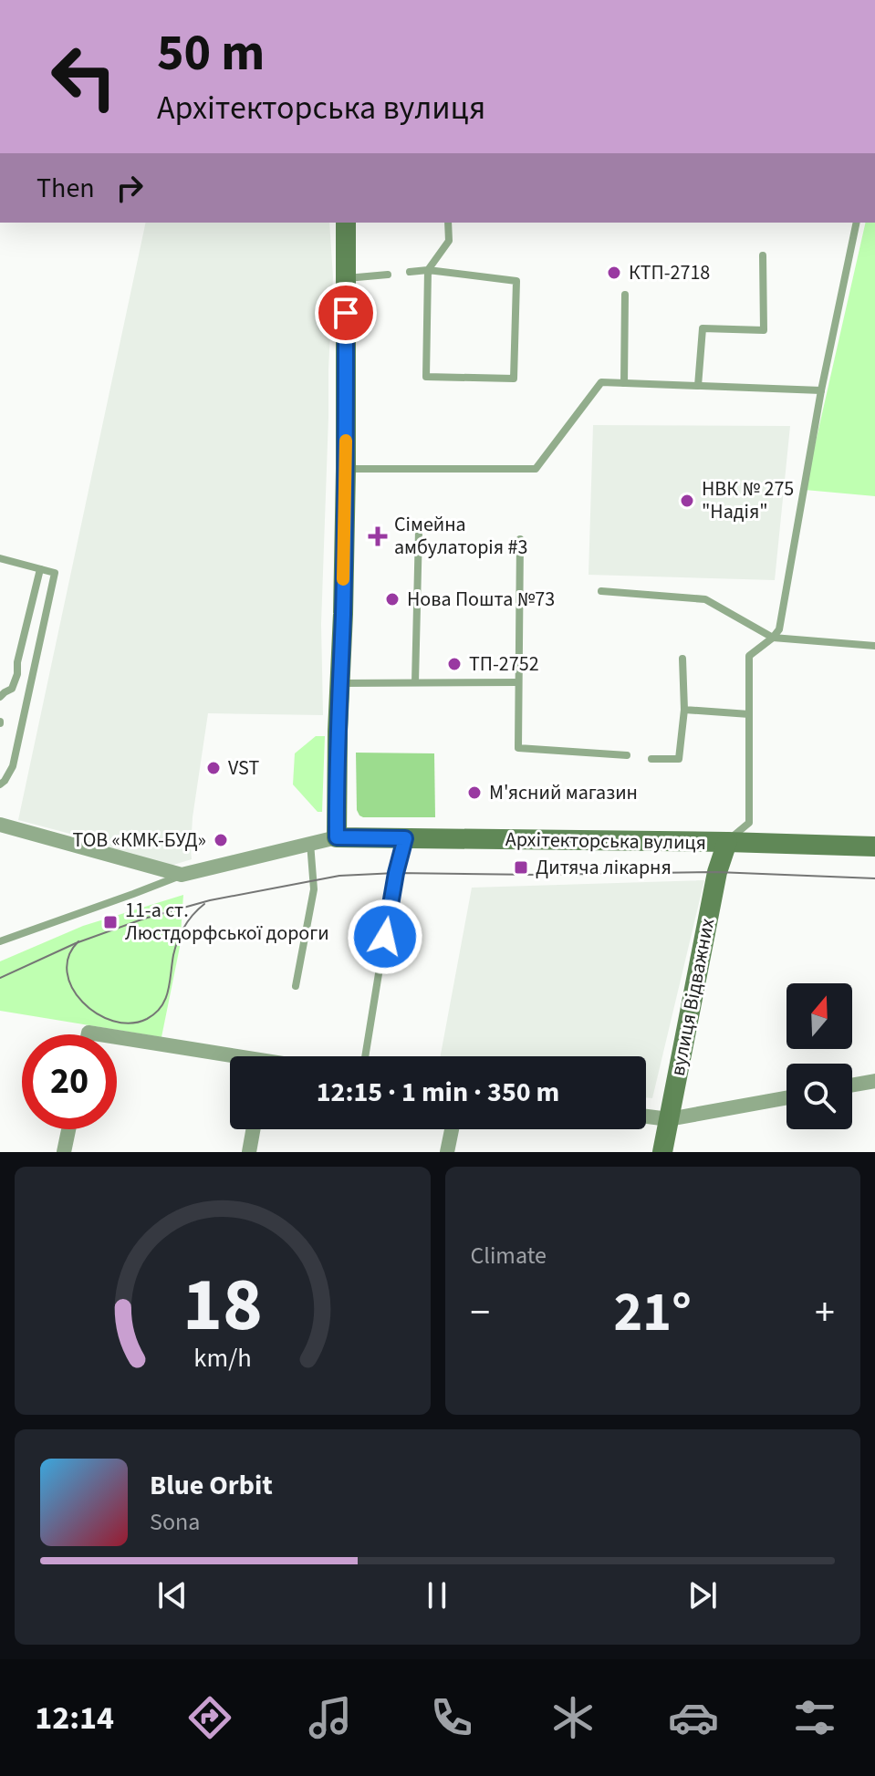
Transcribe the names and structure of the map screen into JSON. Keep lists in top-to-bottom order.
{
  "streets": {
    "street": ["Архітекторська вулиця", "вулиця Відважних"]
  },
  "crossings": [
    ["Архітекторська вулиця", "вулиця Відважних"]
  ],
  "places": {
    "other": [
      "КТП-2718",
      "НВК № 275 \"Надія\"",
      "Нова Пошта №73",
      "ТП-2752",
      "VST",
      "М'ясний магазин",
      "ТОВ «КМК-БУД»"
    ],
    "health": ["Сімейна амбулаторія #3"],
    "transit": ["Дитяча лікарня", "11-а ст. Люстдорфської дороги"]
  },
  "north": "top",
  "page": {
    "turn": ["50 m", "Архітекторська вулиця"],
    "then": "Then",
    "limit": "20",
    "trip": "12:15 · 1 min · 350 m",
    "tile": "Climate",
    "heat": ["−", "21°", "+"],
    "song": ["Blue Orbit", "Sona"],
    "tabs": "12:14",
    "gauge": ["18", "km/h"]
  }
}
